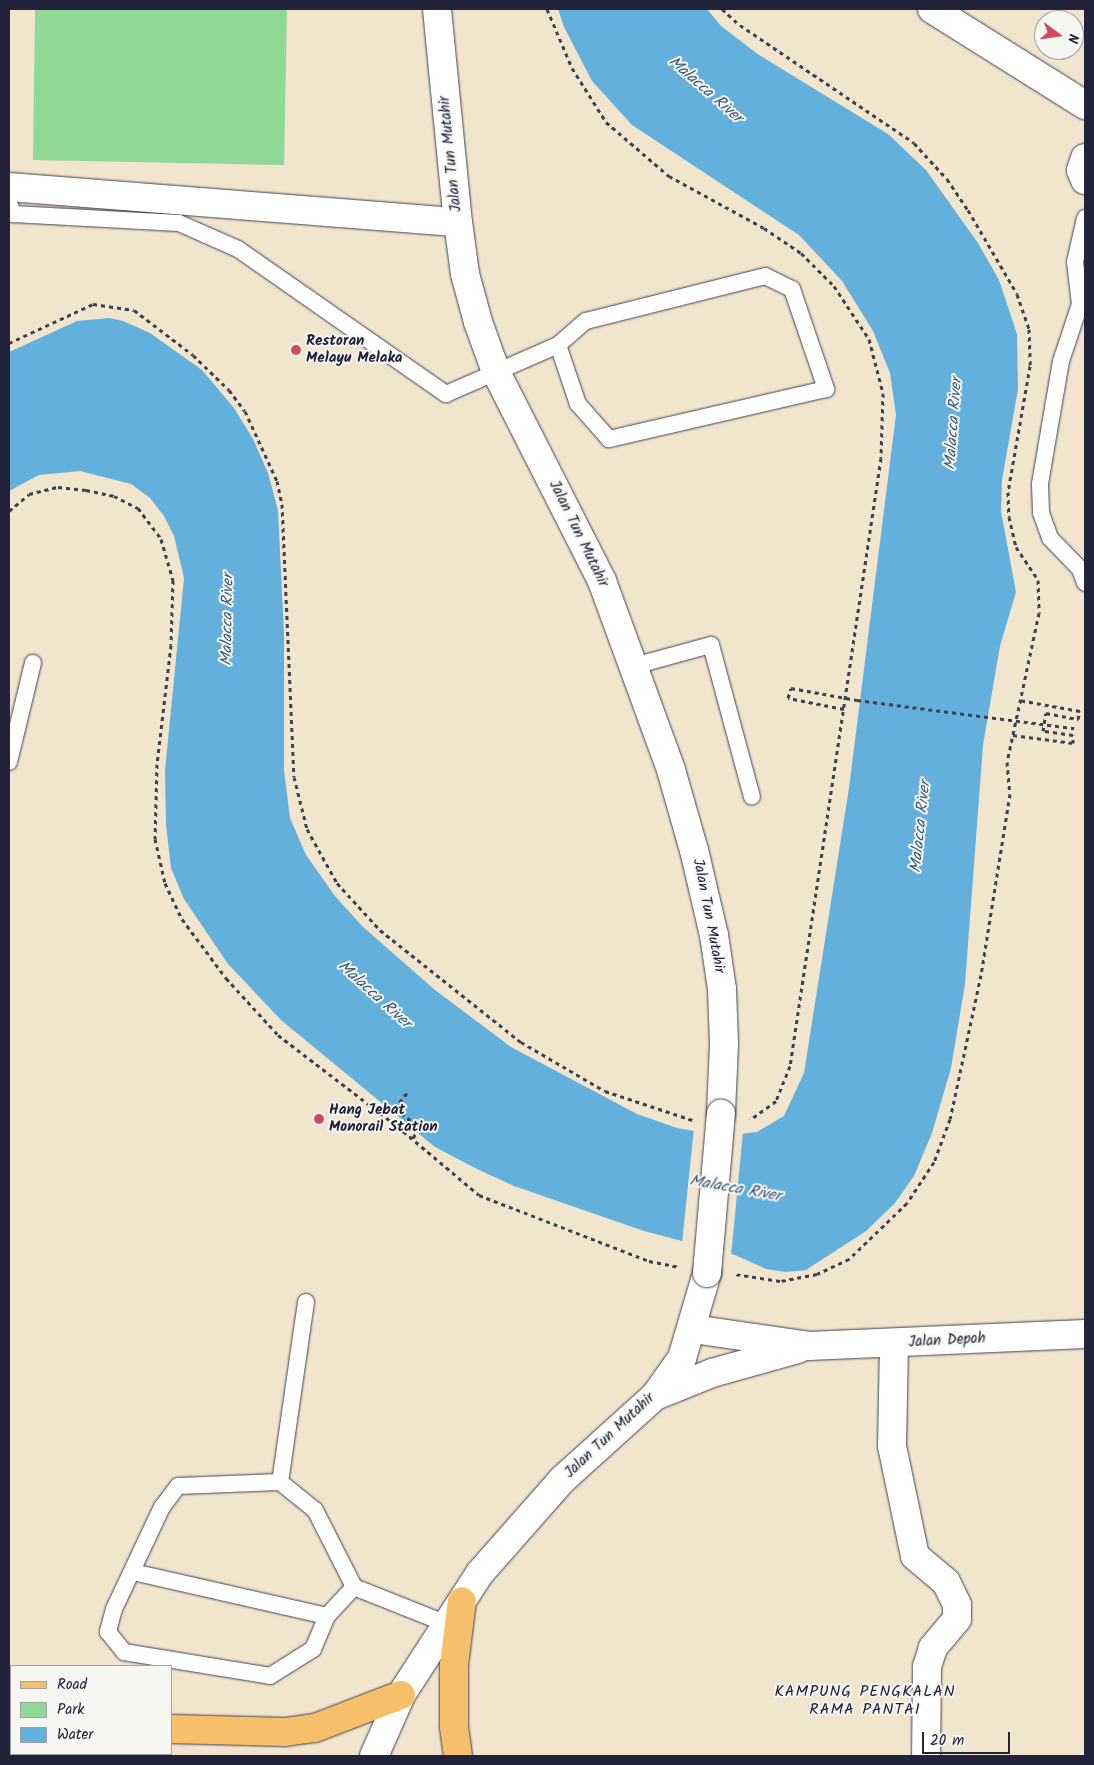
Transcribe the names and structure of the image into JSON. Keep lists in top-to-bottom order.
{
  "streets": {
    "street": ["Jalan Tun Mutahir", "Jalan Depoh"]
  },
  "crossings": [
    ["Jalan Tun Mutahir", "Jalan Depoh"]
  ],
  "districts": ["KAMPUNG PENGKALAN RAMA PANTAI"],
  "water": ["Malacca River"],
  "places": ["Restoran Melayu Melaka", "Hang Jebat Monorail Station"],
  "legend": ["Road", "Park", "Water"],
  "scale_bar": "20 m",
  "north": "right"
}
